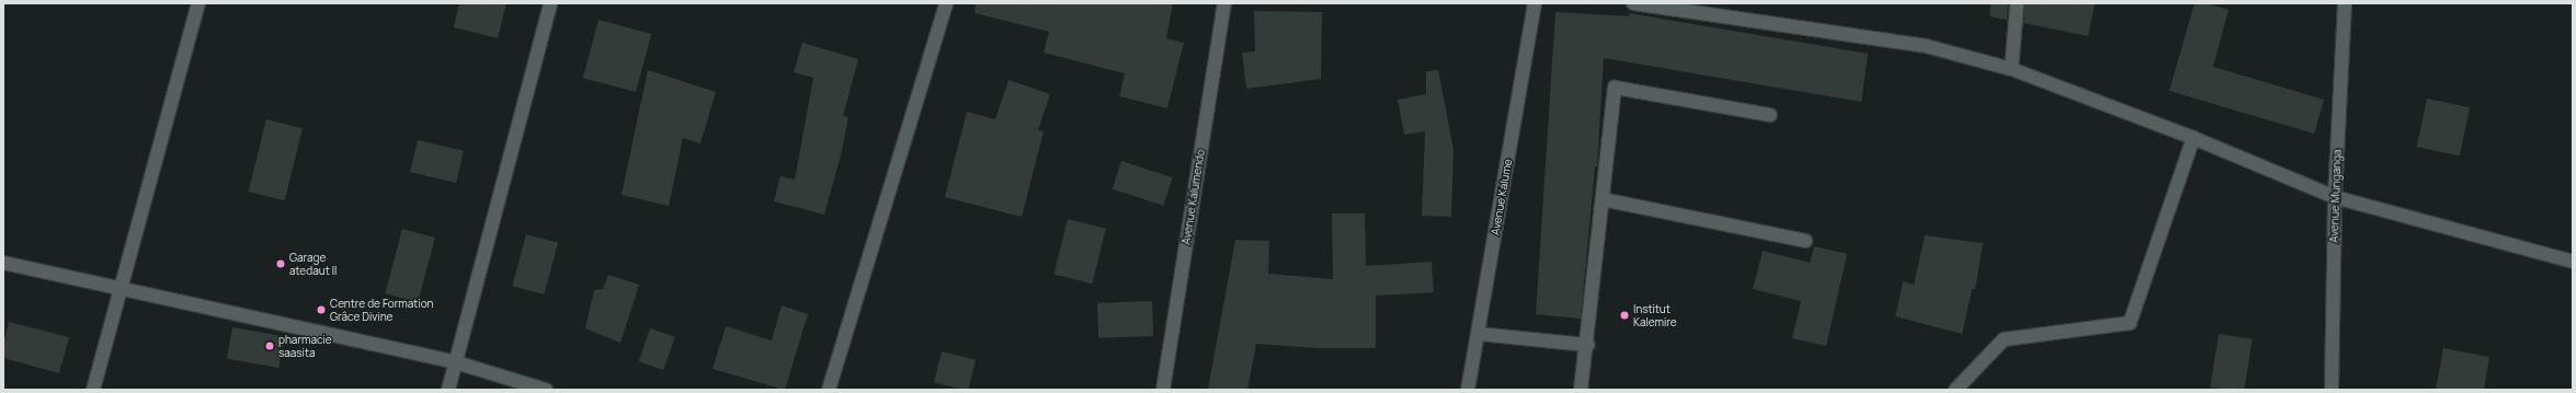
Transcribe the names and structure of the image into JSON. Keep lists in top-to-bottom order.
{
  "streets": {
    "street": ["Avenue Munganga", "Avenue Kalumendo", "Avenue Kalume"]
  },
  "places": [
    "Garage atedaut II",
    "Centre de Formation Grâce Divine",
    "Institut Kalemire",
    "pharmacie saasita"
  ]
}
